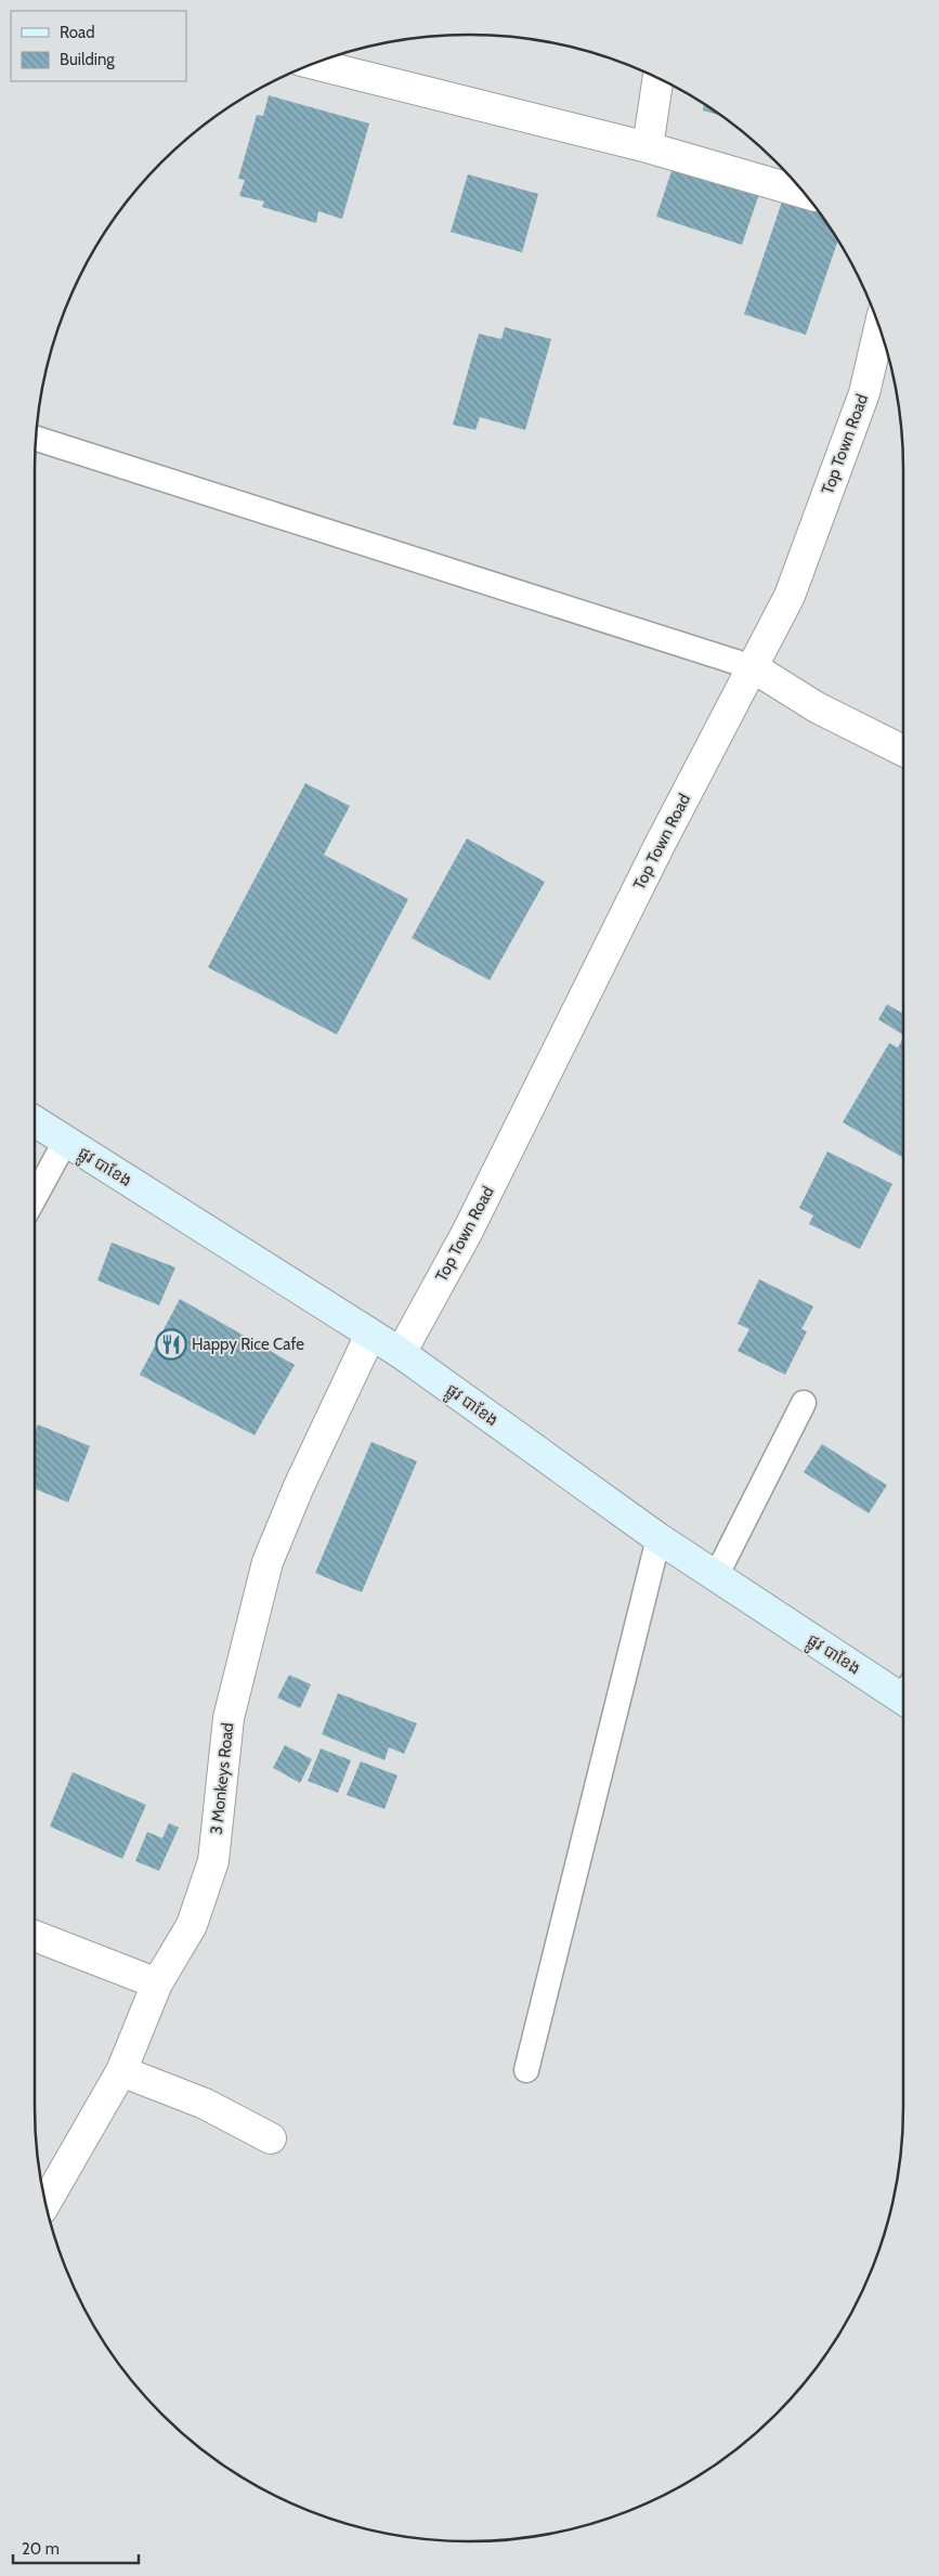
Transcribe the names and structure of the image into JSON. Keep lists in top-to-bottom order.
{
  "streets": {
    "street": ["Top Town Road", "ផ្លូវ បាខែង", "3 Monkeys Road"]
  },
  "crossings": [
    ["Top Town Road", "ផ្លូវ បាខែង"],
    ["ផ្លូវ បាខែង", "3 Monkeys Road"]
  ],
  "places": {
    "restaurant": ["Happy Rice Cafe"]
  },
  "legend": ["Road", "Building"],
  "scale_bar": "20 m"
}
